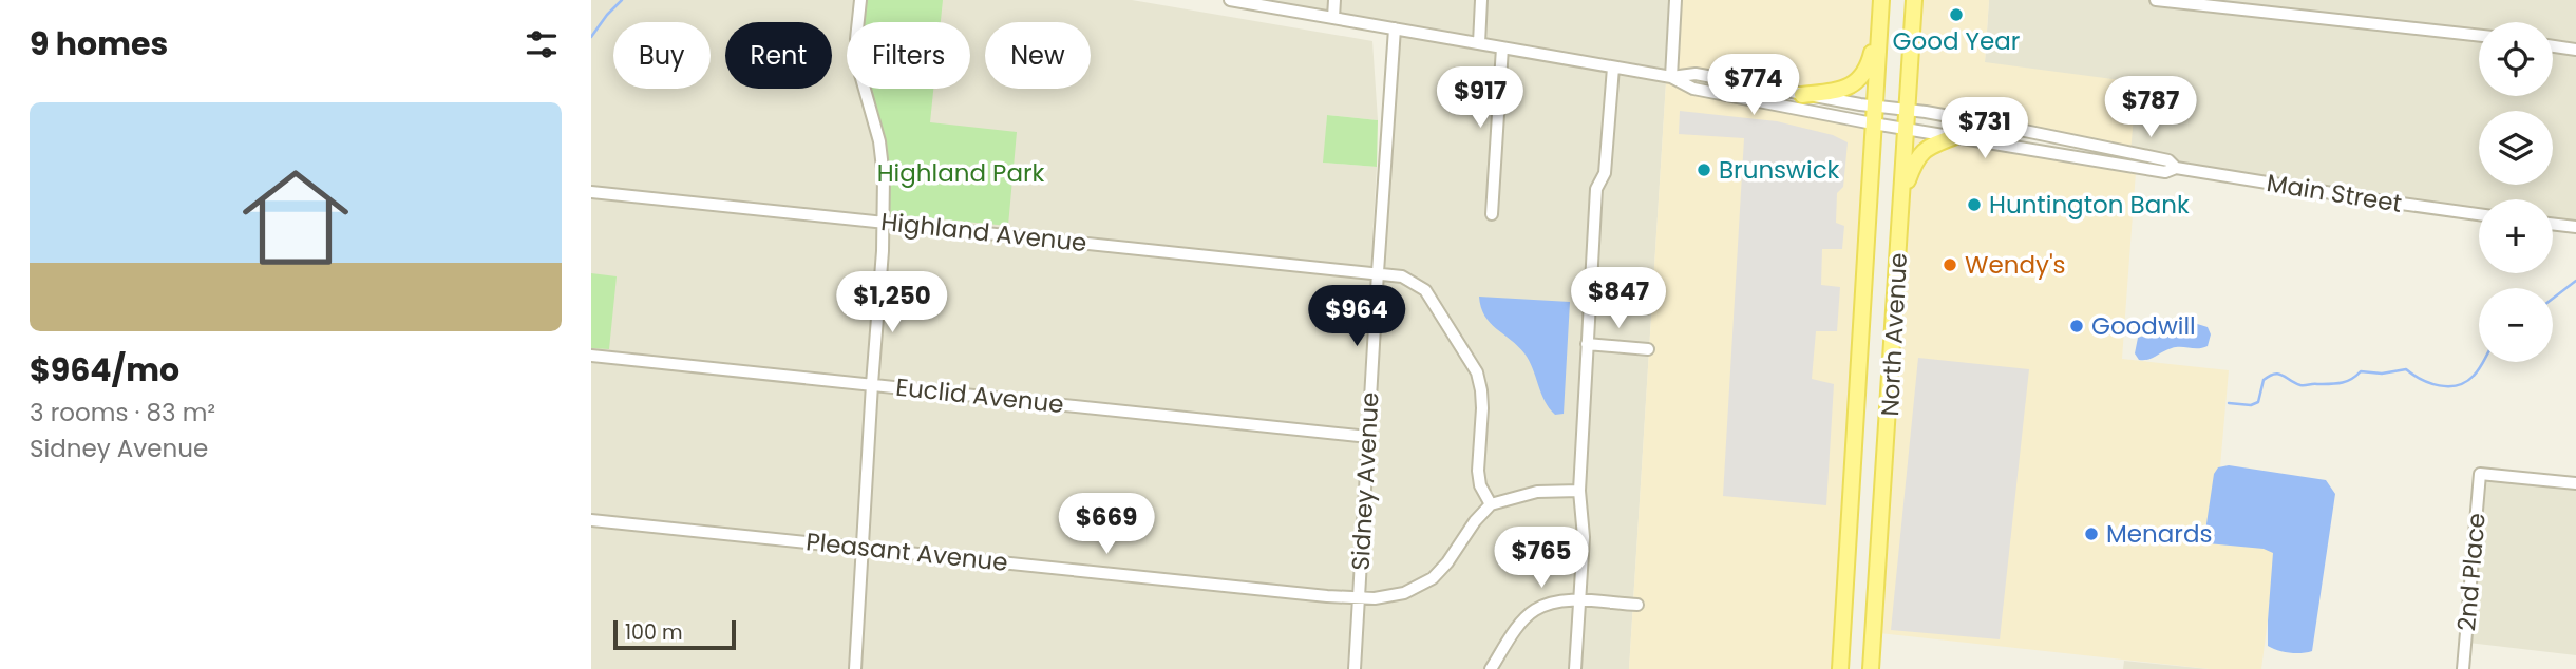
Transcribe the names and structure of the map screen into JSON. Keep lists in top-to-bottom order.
{
  "streets": {
    "main road": ["North Avenue"],
    "street": [
      "Main Street",
      "Highland Avenue",
      "Euclid Avenue",
      "Sidney Avenue",
      "Pleasant Avenue",
      "2nd Place"
    ]
  },
  "crossings": [
    ["Main Street", "North Avenue"],
    ["Highland Avenue", "Sidney Avenue"],
    ["Highland Avenue", "Pleasant Avenue"],
    ["Euclid Avenue", "Sidney Avenue"],
    ["Sidney Avenue", "Pleasant Avenue"]
  ],
  "parks": ["Highland Park"],
  "places": [
    "Good Year",
    "Brunswick",
    "Huntington Bank",
    "Wendy's",
    "Goodwill",
    "Menards"
  ],
  "scale_bar": "100 m",
  "page": {
    "heading": "9 homes",
    "map_buttons": ["+", "−"],
    "chip": [
      "Buy",
      "Rent",
      "Filters",
      "New"
    ],
    "price": [
      "$774",
      "$917",
      "$787",
      "$731",
      "$847",
      "$1,250",
      "$964",
      "$669",
      "$765"
    ],
    "list": [
      {
        "name": "$964/mo",
        "note": "3 rooms · 83 m² · Sidney Avenue"
      }
    ],
    "scale": "100 m"
  }
}
